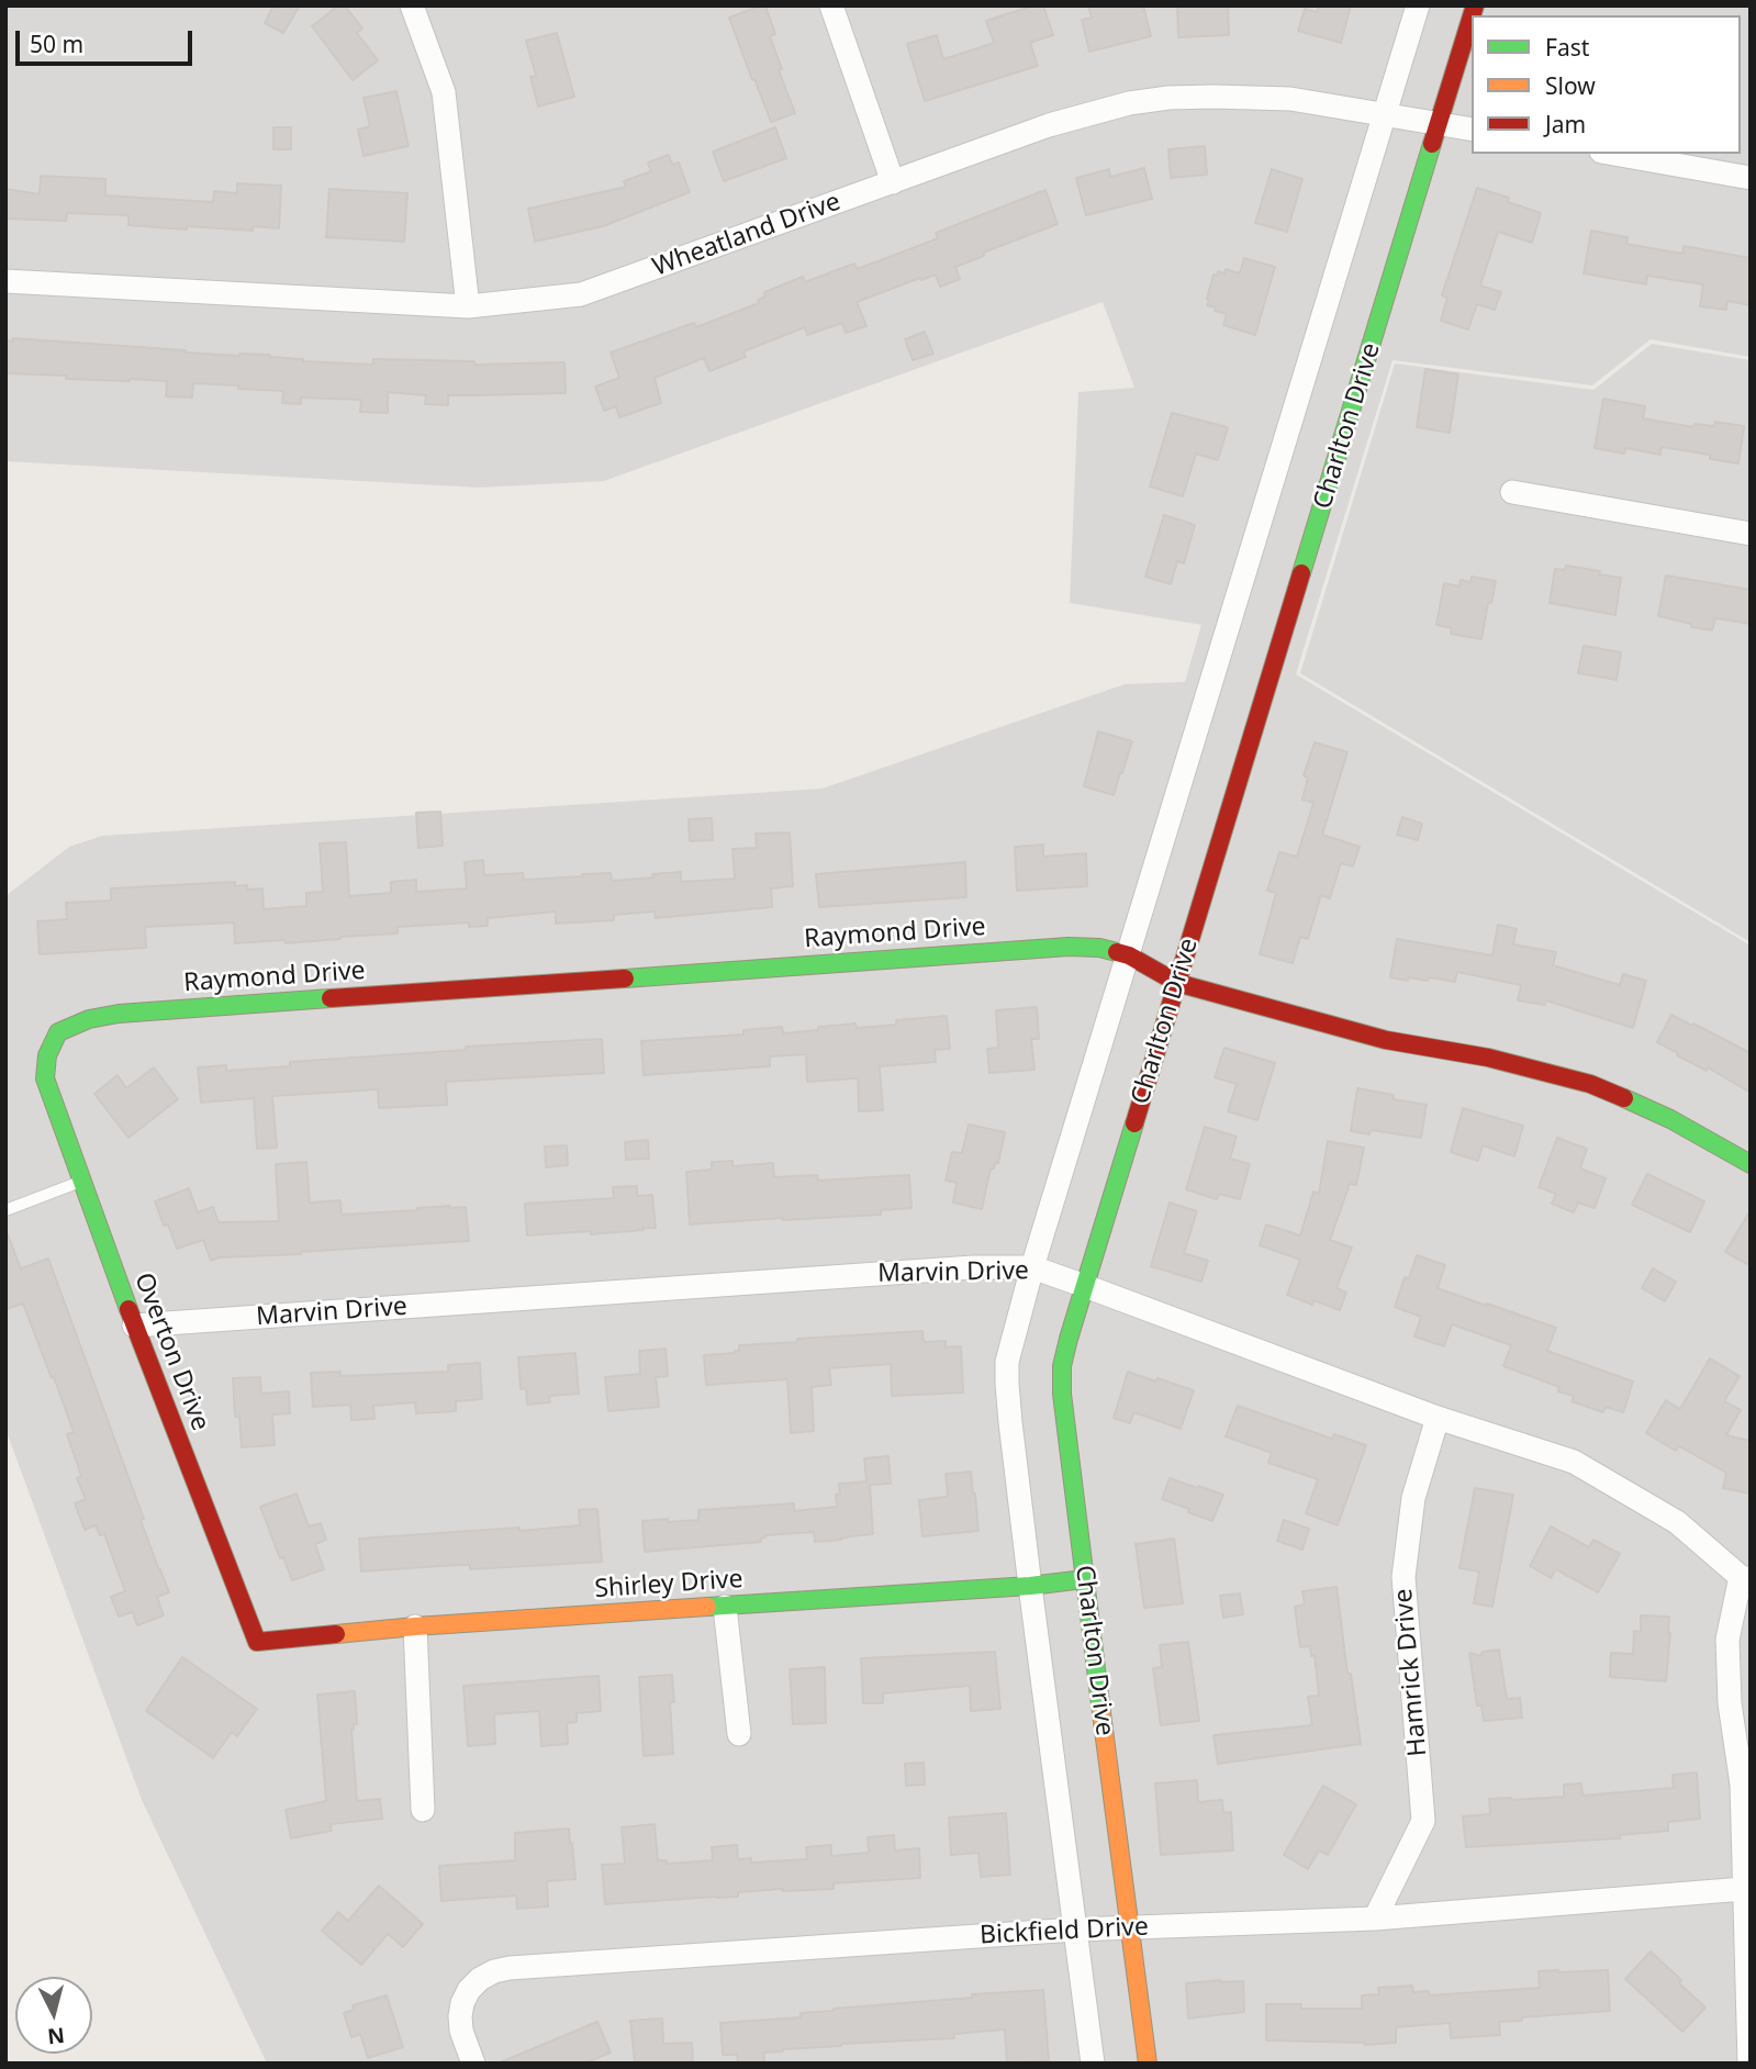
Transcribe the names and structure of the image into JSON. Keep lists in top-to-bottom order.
{
  "streets": {
    "street": [
      "Wheatland Drive",
      "Charlton Drive",
      "Raymond Drive",
      "Marvin Drive",
      "Overton Drive",
      "Shirley Drive",
      "Hamrick Drive",
      "Bickfield Drive"
    ]
  },
  "crossings": [
    ["Wheatland Drive", "Charlton Drive"],
    ["Charlton Drive", "Raymond Drive"],
    ["Charlton Drive", "Marvin Drive"],
    ["Charlton Drive", "Shirley Drive"],
    ["Charlton Drive", "Bickfield Drive"],
    ["Raymond Drive", "Overton Drive"],
    ["Marvin Drive", "Overton Drive"],
    ["Marvin Drive", "Hamrick Drive"],
    ["Overton Drive", "Shirley Drive"],
    ["Hamrick Drive", "Bickfield Drive"]
  ],
  "legend": ["Fast", "Slow", "Jam"],
  "scale_bar": "50 m",
  "north": "bottom"
}
